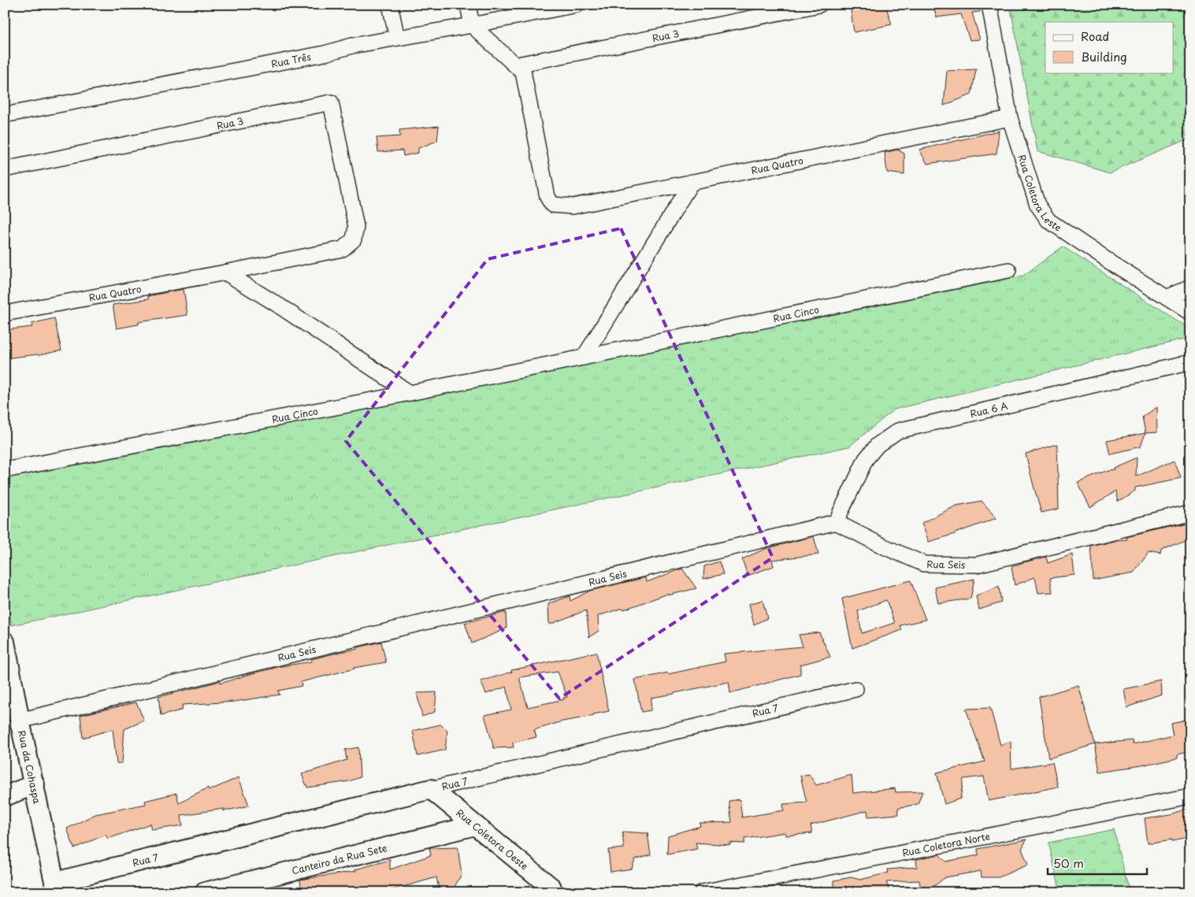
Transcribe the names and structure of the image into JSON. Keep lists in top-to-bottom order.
{
  "streets": {
    "street": [
      "Rua 3",
      "Rua Três",
      "Rua Quatro",
      "Rua Coletora Leste",
      "Rua Cinco",
      "Rua 6 A",
      "Rua Seis",
      "Rua 7",
      "Rua da Cohaspa",
      "Rua Coletora Oeste",
      "Rua Coletora Norte",
      "Canteiro da Rua Sete"
    ]
  },
  "crossings": [
    ["Rua 3", "Rua Quatro"],
    ["Rua Quatro", "Rua Coletora Leste"],
    ["Rua 6 A", "Rua Seis"],
    ["Rua Seis", "Rua da Cohaspa"],
    ["Rua 7", "Rua da Cohaspa"],
    ["Rua 7", "Rua Coletora Oeste"],
    ["Rua Coletora Oeste", "Canteiro da Rua Sete"]
  ],
  "legend": ["Road", "Building"],
  "scale_bar": "50 m"
}
